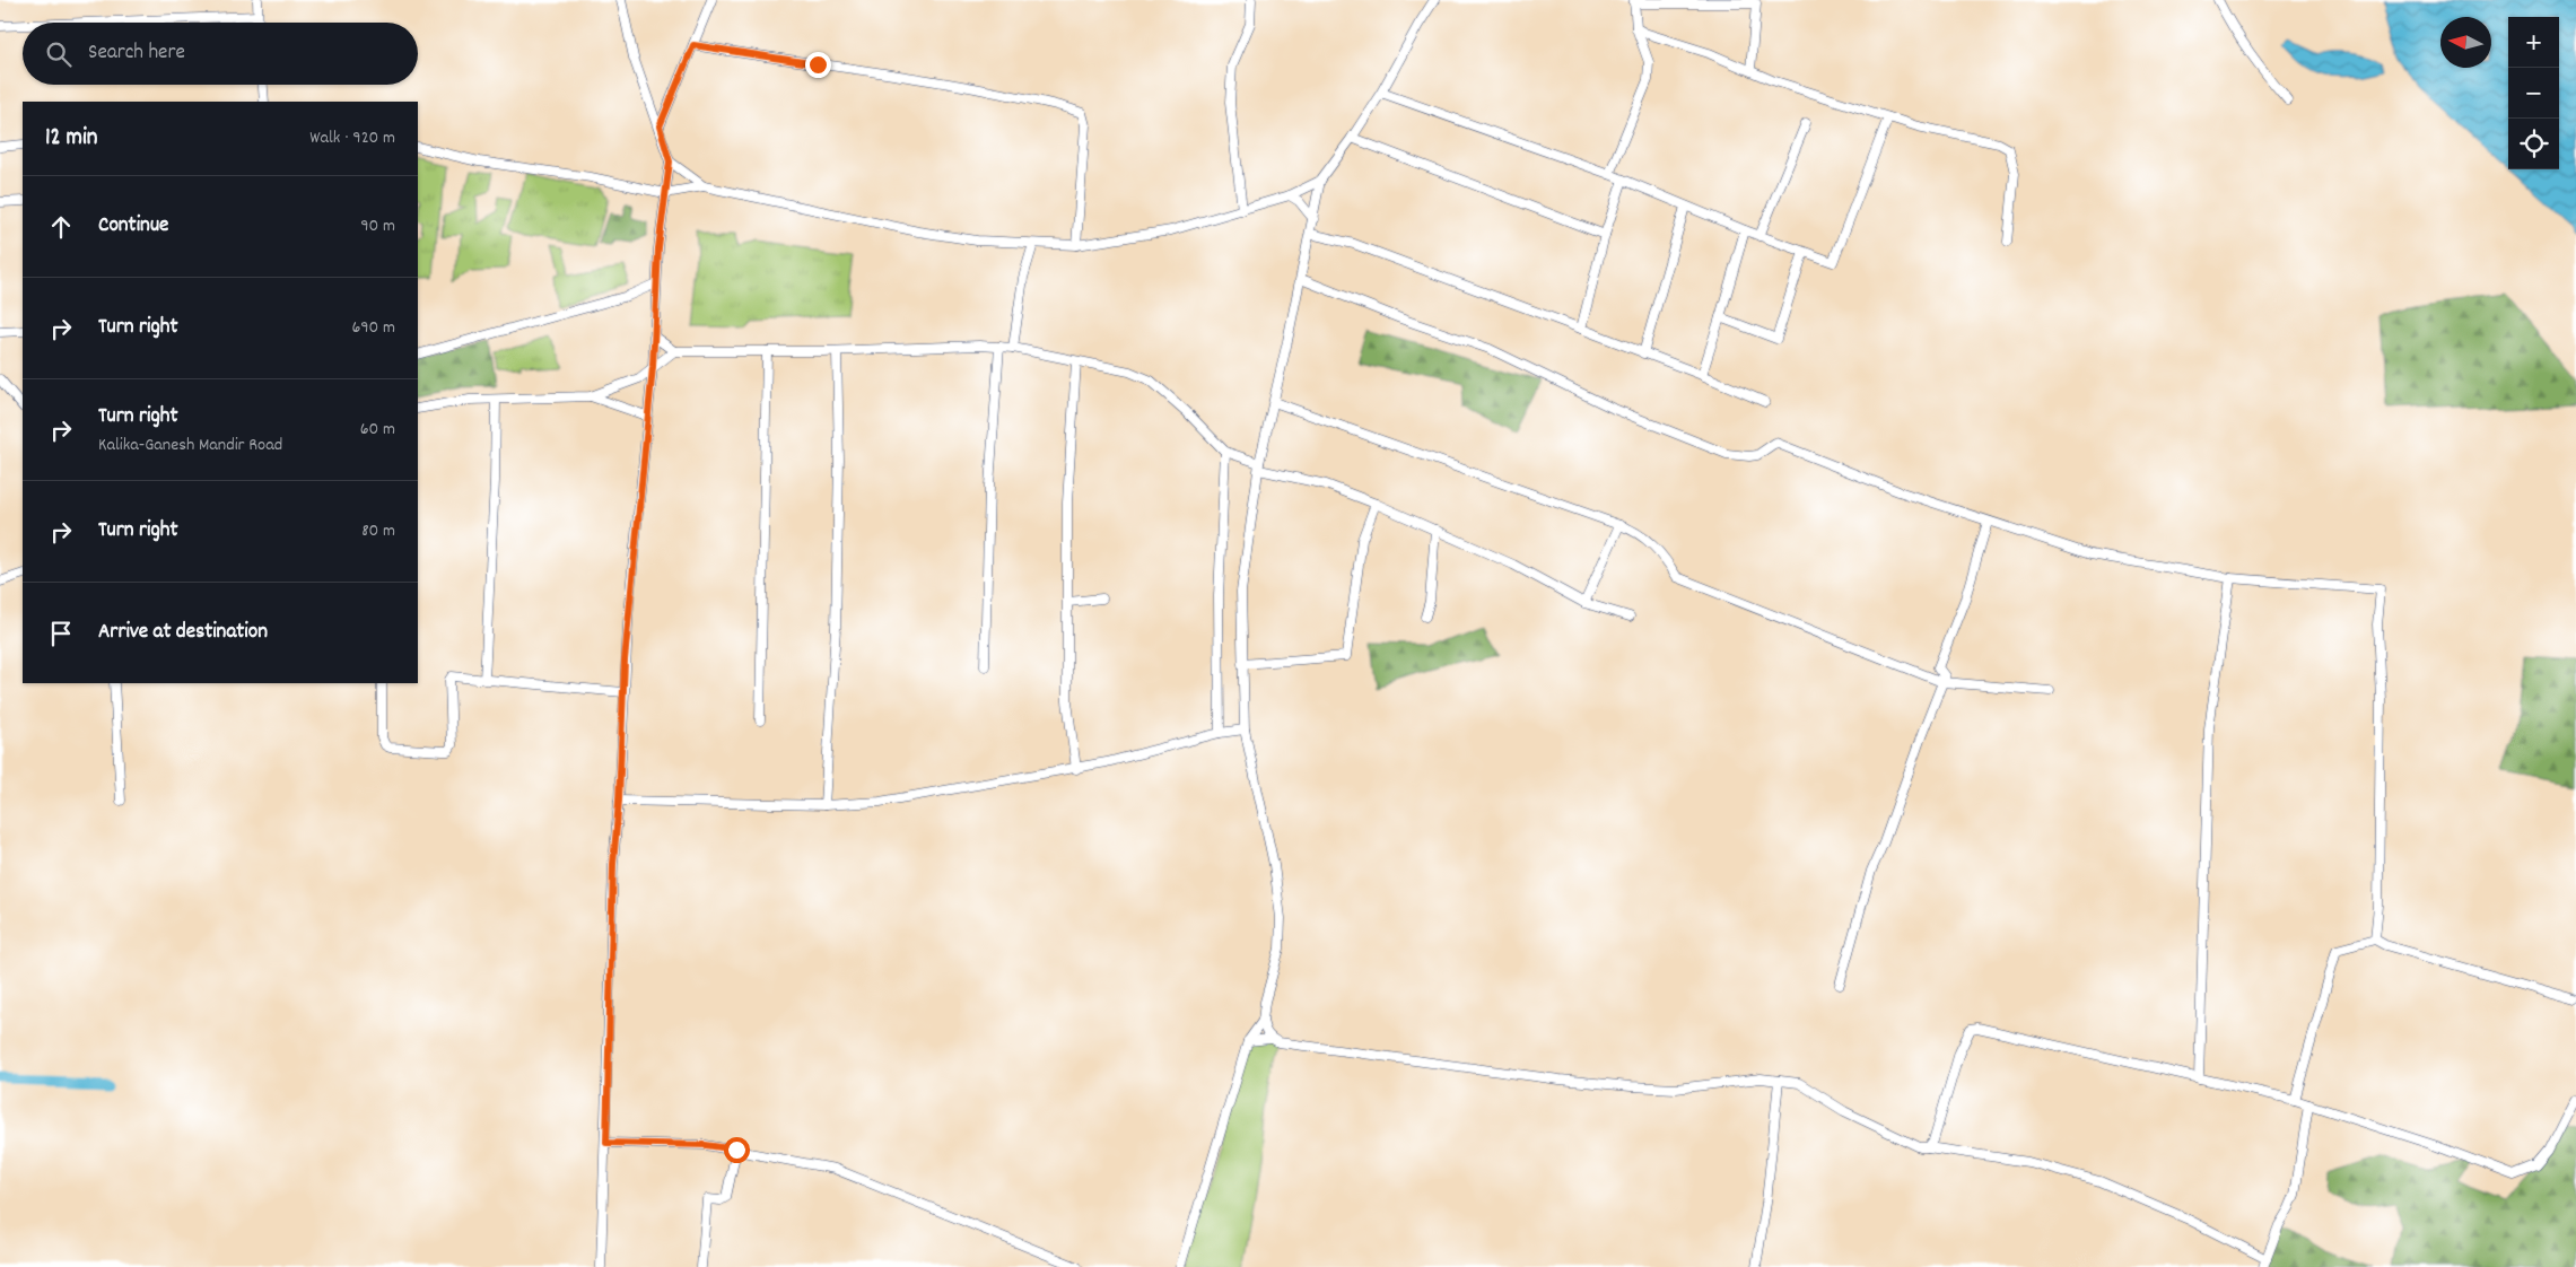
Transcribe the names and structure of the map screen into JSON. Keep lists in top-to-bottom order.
{
  "north": "left",
  "page": {
    "map_buttons": ["+", "−"],
    "search": "Search here",
    "heading": ["12 min", "Walk · 920 m"],
    "list": [
      ["Continue", "90 m"],
      ["Turn right", "690 m"],
      ["Turn right", "Kalika-Ganesh Mandir Road", "60 m"],
      ["Turn right", "80 m"],
      "Arrive at destination"
    ]
  }
}
